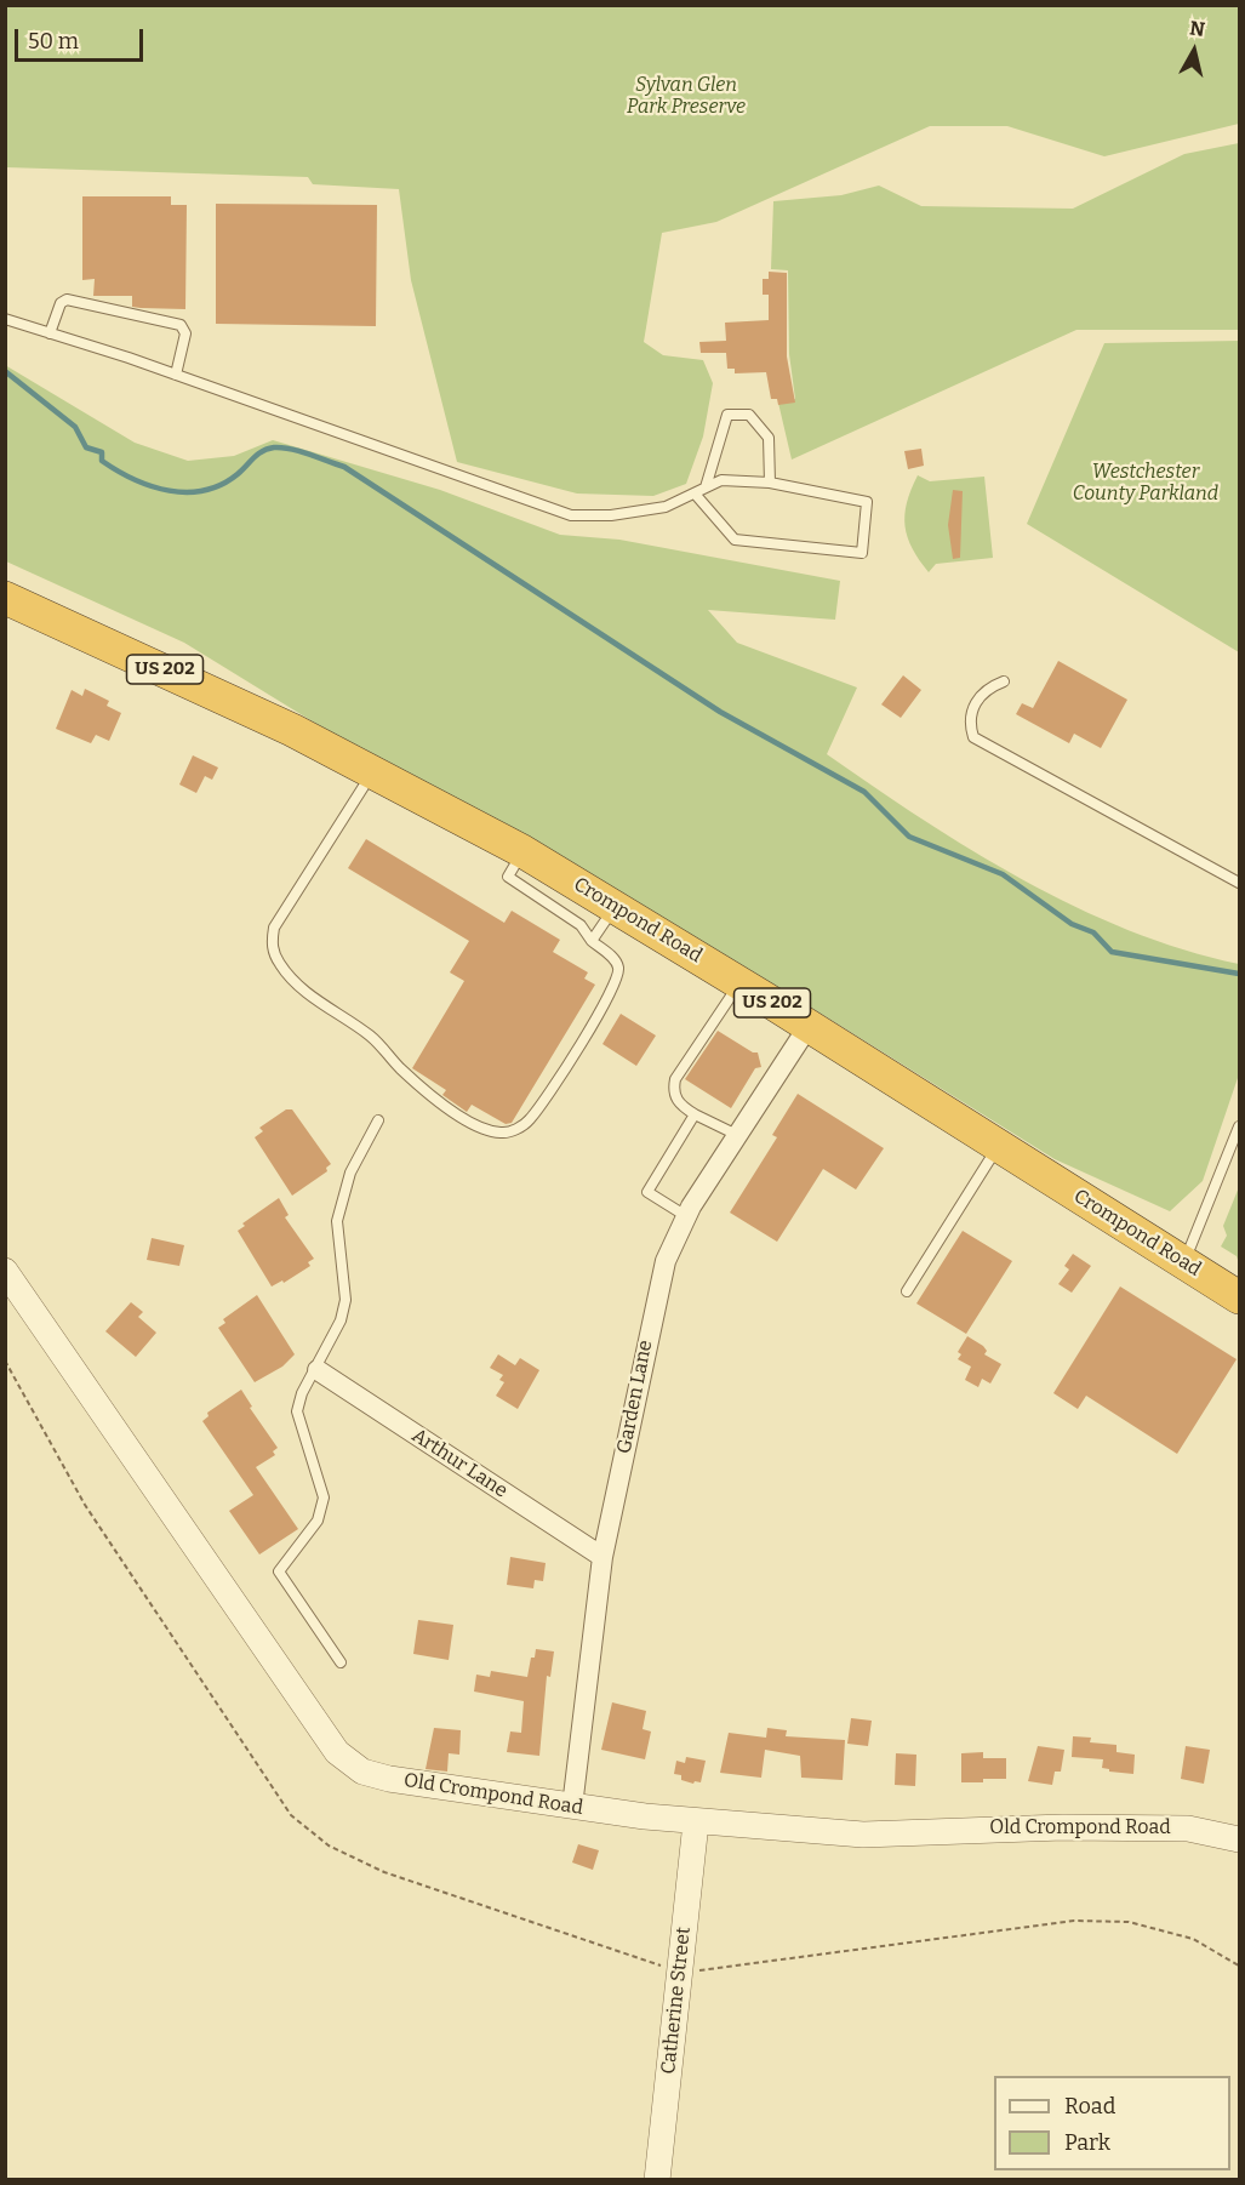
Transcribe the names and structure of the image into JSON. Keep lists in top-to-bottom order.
{
  "streets": {
    "highway": ["US 202", "Crompond Road"],
    "street": [
      "Garden Lane",
      "Arthur Lane",
      "Old Crompond Road",
      "Catherine Street"
    ]
  },
  "crossings": [
    ["Crompond Road", "Garden Lane"],
    ["Garden Lane", "Arthur Lane"],
    ["Garden Lane", "Old Crompond Road"],
    ["Old Crompond Road", "Catherine Street"]
  ],
  "parks": ["Sylvan Glen Park Preserve", "Westchester County Parkland"],
  "legend": ["Road", "Park"],
  "scale_bar": "50 m",
  "north": "top"
}
